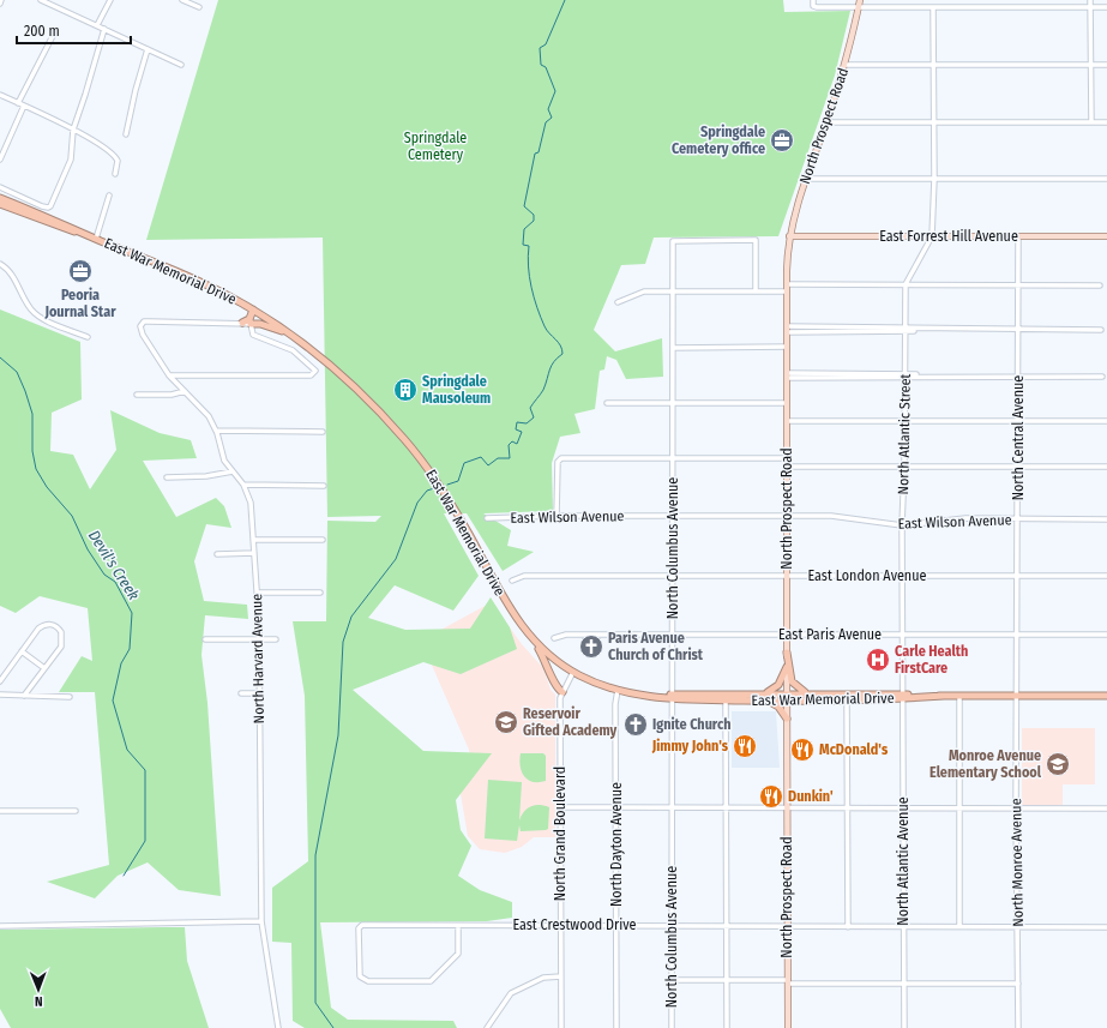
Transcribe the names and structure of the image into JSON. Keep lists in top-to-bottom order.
{
  "streets": {
    "highway": ["East War Memorial Drive"],
    "main road": ["North Prospect Road", "East Forrest Hill Avenue"],
    "street": [
      "North Atlantic Street",
      "North Central Avenue",
      "East Wilson Avenue",
      "North Columbus Avenue",
      "East London Avenue",
      "East Paris Avenue",
      "North Harvard Avenue",
      "North Grand Boulevard",
      "North Dayton Avenue",
      "North Atlantic Avenue",
      "North Monroe Avenue",
      "East Crestwood Drive"
    ]
  },
  "crossings": [
    ["North Prospect Road", "East Forrest Hill Avenue"],
    ["North Prospect Road", "East War Memorial Drive"],
    ["North Prospect Road", "East Wilson Avenue"],
    ["North Prospect Road", "East London Avenue"],
    ["North Prospect Road", "East Paris Avenue"],
    ["North Prospect Road", "East Crestwood Drive"],
    ["East Forrest Hill Avenue", "North Atlantic Street"],
    ["East Forrest Hill Avenue", "North Central Avenue"],
    ["East War Memorial Drive", "North Atlantic Street"],
    ["East War Memorial Drive", "North Central Avenue"],
    ["East War Memorial Drive", "North Columbus Avenue"],
    ["East War Memorial Drive", "North Grand Boulevard"],
    ["East War Memorial Drive", "North Dayton Avenue"],
    ["East War Memorial Drive", "North Atlantic Avenue"],
    ["East War Memorial Drive", "North Monroe Avenue"],
    ["North Atlantic Street", "East Wilson Avenue"],
    ["North Atlantic Street", "East London Avenue"],
    ["North Atlantic Street", "East Paris Avenue"],
    ["North Atlantic Street", "North Atlantic Avenue"],
    ["North Central Avenue", "East Wilson Avenue"],
    ["North Central Avenue", "East London Avenue"],
    ["North Central Avenue", "East Paris Avenue"],
    ["North Central Avenue", "North Monroe Avenue"],
    ["East Wilson Avenue", "North Columbus Avenue"],
    ["North Columbus Avenue", "East London Avenue"],
    ["North Columbus Avenue", "East Paris Avenue"],
    ["North Columbus Avenue", "East Crestwood Drive"],
    ["North Grand Boulevard", "East Crestwood Drive"],
    ["North Dayton Avenue", "East Crestwood Drive"],
    ["North Atlantic Avenue", "East Crestwood Drive"],
    ["North Monroe Avenue", "East Crestwood Drive"]
  ],
  "water": ["Devil's Creek"],
  "parks": ["Springdale Cemetery"],
  "places": {
    "office": ["Springdale Cemetery office", "Peoria Journal Star"],
    "building": ["Springdale Mausoleum"],
    "church": ["Paris Avenue Church of Christ", "Ignite Church"],
    "hospital": ["Carle Health FirstCare"],
    "school or university": ["Reservoir Gifted Academy", "Monroe Avenue Elementary School"],
    "restaurant": ["Jimmy John's", "McDonald's", "Dunkin'"]
  },
  "scale_bar": "200 m",
  "north": "bottom"
}
